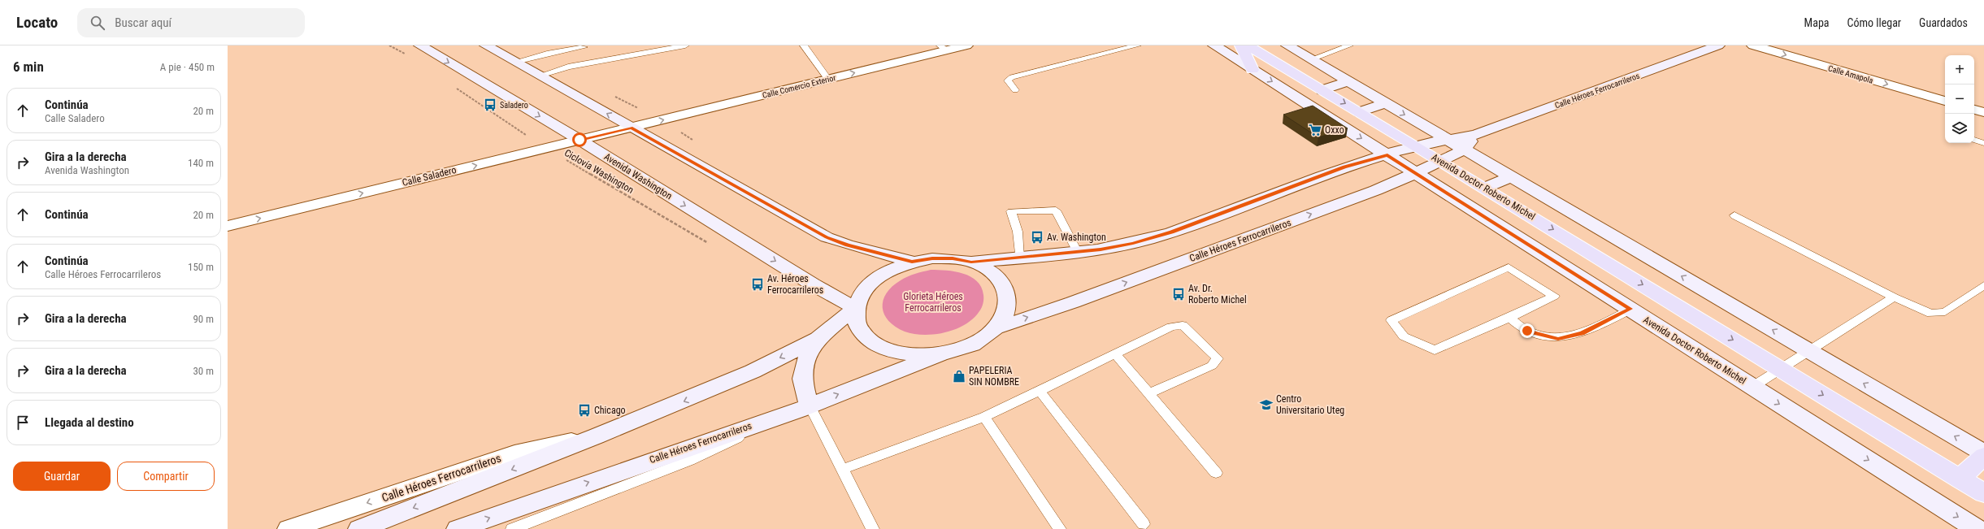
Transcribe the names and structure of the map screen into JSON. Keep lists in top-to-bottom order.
{
  "streets": {
    "main road": ["Calle Héroes Ferrocarrileros", "Avenida Washington", "Avenida Doctor Roberto Michel"],
    "street": ["Calle Amapola", "Calle Comercio Exterior", "Calle Saladero"],
    "path": ["Ciclovía Washington"]
  },
  "crossings": [
    ["Calle Comercio Exterior", "Calle Saladero"],
    ["Calle Héroes Ferrocarrileros", "Avenida Washington"],
    ["Calle Héroes Ferrocarrileros", "Avenida Doctor Roberto Michel"],
    ["Ciclovía Washington", "Calle Saladero"],
    ["Calle Saladero", "Avenida Washington"]
  ],
  "one_way": ["Calle Amapola", "Calle Comercio Exterior", "Calle Saladero"],
  "parks": ["Glorieta Héroes Ferrocarrileros"],
  "places": {
    "bus stop": [
      "Saladero",
      "Av. Washington",
      "Av. Héroes Ferrocarrileros",
      "Av. Dr. Roberto Michel",
      "Chicago"
    ],
    "supermarket": ["Oxxo"],
    "shop": ["PAPELERIA SIN NOMBRE"],
    "school or university": ["Centro Universitario Uteg"]
  },
  "page": {
    "header": "Locato",
    "search": "Buscar aquí",
    "nav": ["Mapa", "Cómo llegar", "Guardados"],
    "heading": ["6 min", "A pie · 450 m"],
    "map_buttons": ["+", "−"],
    "list": [
      ["Continúa", "Calle Saladero", "20 m"],
      ["Gira a la derecha", "Avenida Washington", "140 m"],
      ["Continúa", "20 m"],
      ["Continúa", "Calle Héroes Ferrocarrileros", "150 m"],
      ["Gira a la derecha", "90 m"],
      ["Gira a la derecha", "30 m"],
      "Llegada al destino"
    ],
    "buttons": ["Guardar", "Compartir"]
  }
}
